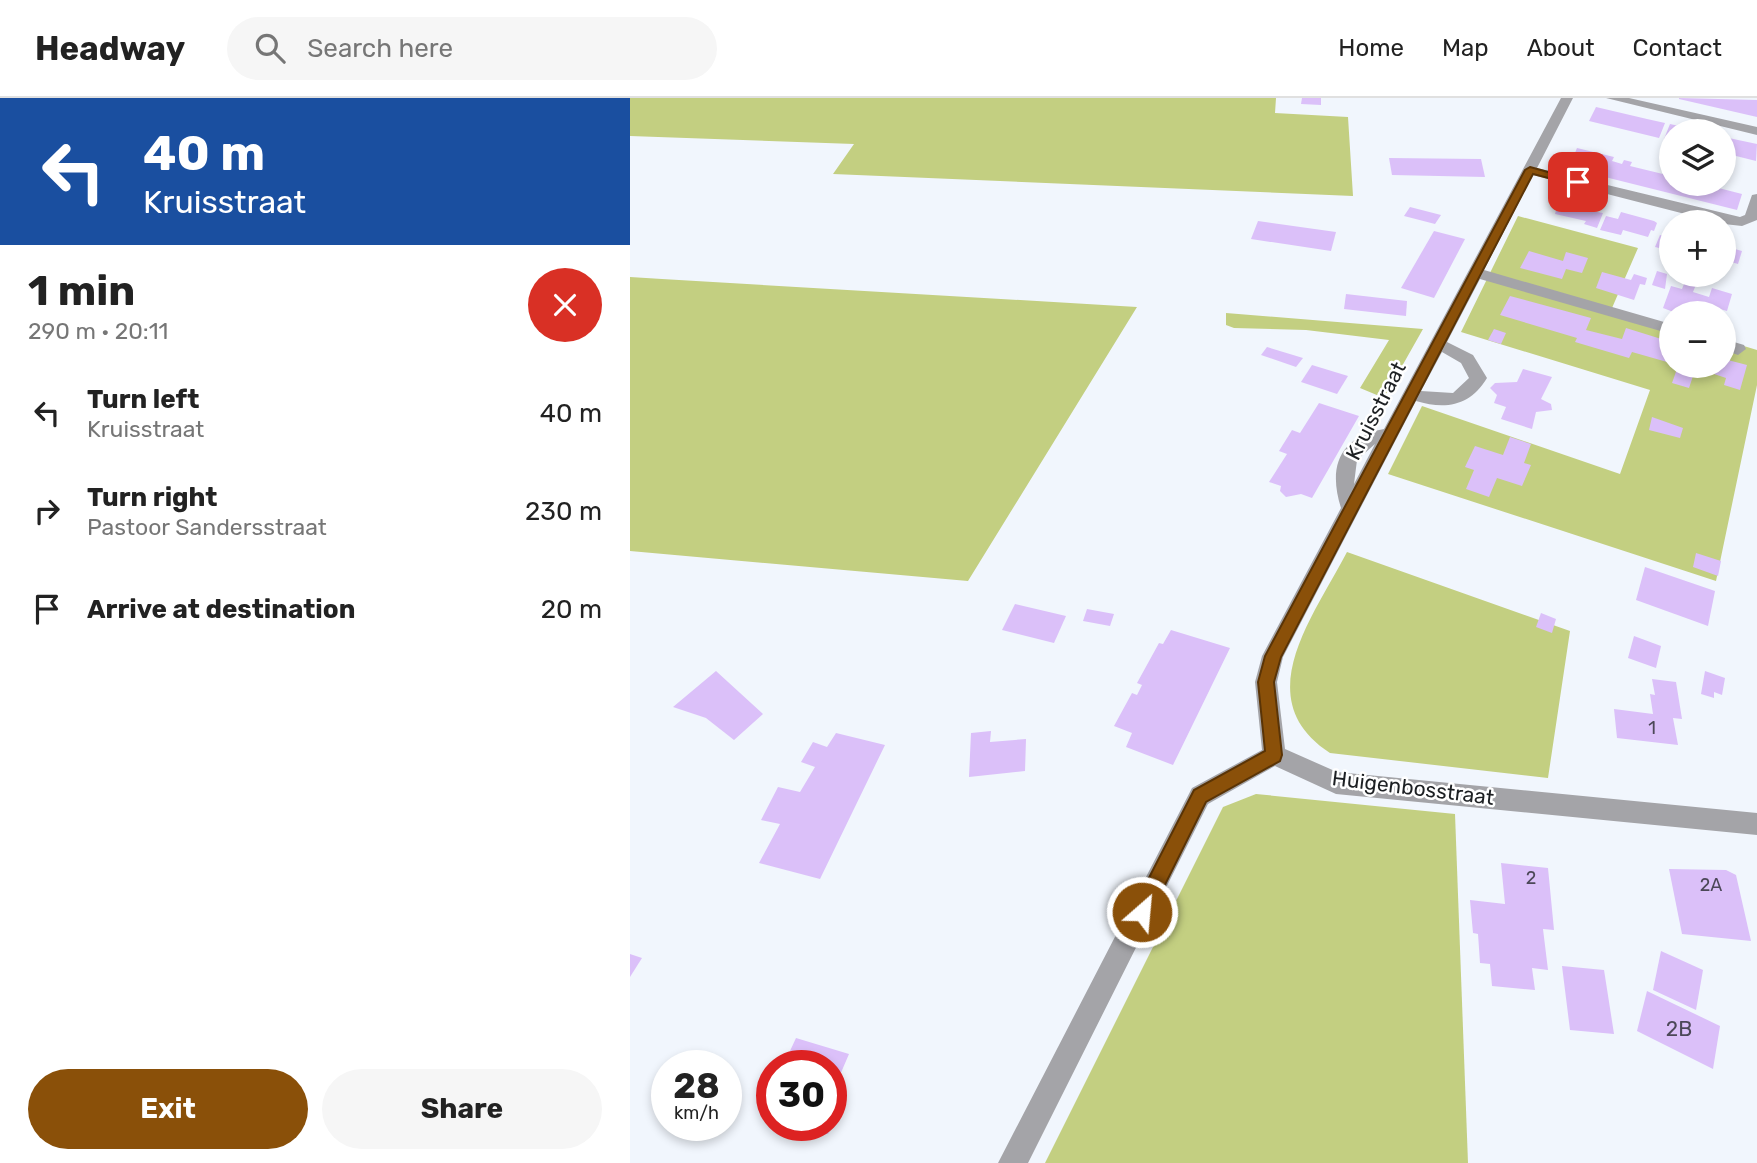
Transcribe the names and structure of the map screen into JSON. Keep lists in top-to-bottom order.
{
  "streets": {
    "street": ["Kruisstraat", "Huigenbosstraat"]
  },
  "crossings": [
    ["Kruisstraat", "Huigenbosstraat"]
  ],
  "house_numbers": [
    "1",
    "2",
    "2A",
    "2B"
  ],
  "page": {
    "header": "Headway",
    "search": "Search here",
    "nav": [
      "Home",
      "Map",
      "About",
      "Contact"
    ],
    "turn": ["40 m", "Kruisstraat"],
    "map_buttons": ["+", "−"],
    "heading": ["1 min", "290 m · 20:11"],
    "list": [
      {
        "name": "Turn left",
        "note": "Kruisstraat",
        "value": "40 m"
      },
      {
        "name": "Turn right",
        "note": "Pastoor Sandersstraat",
        "value": "230 m"
      },
      {
        "name": "Arrive at destination",
        "value": "20 m"
      }
    ],
    "speed": "28 km/h",
    "limit": "30",
    "buttons": ["Exit", "Share"]
  }
}
